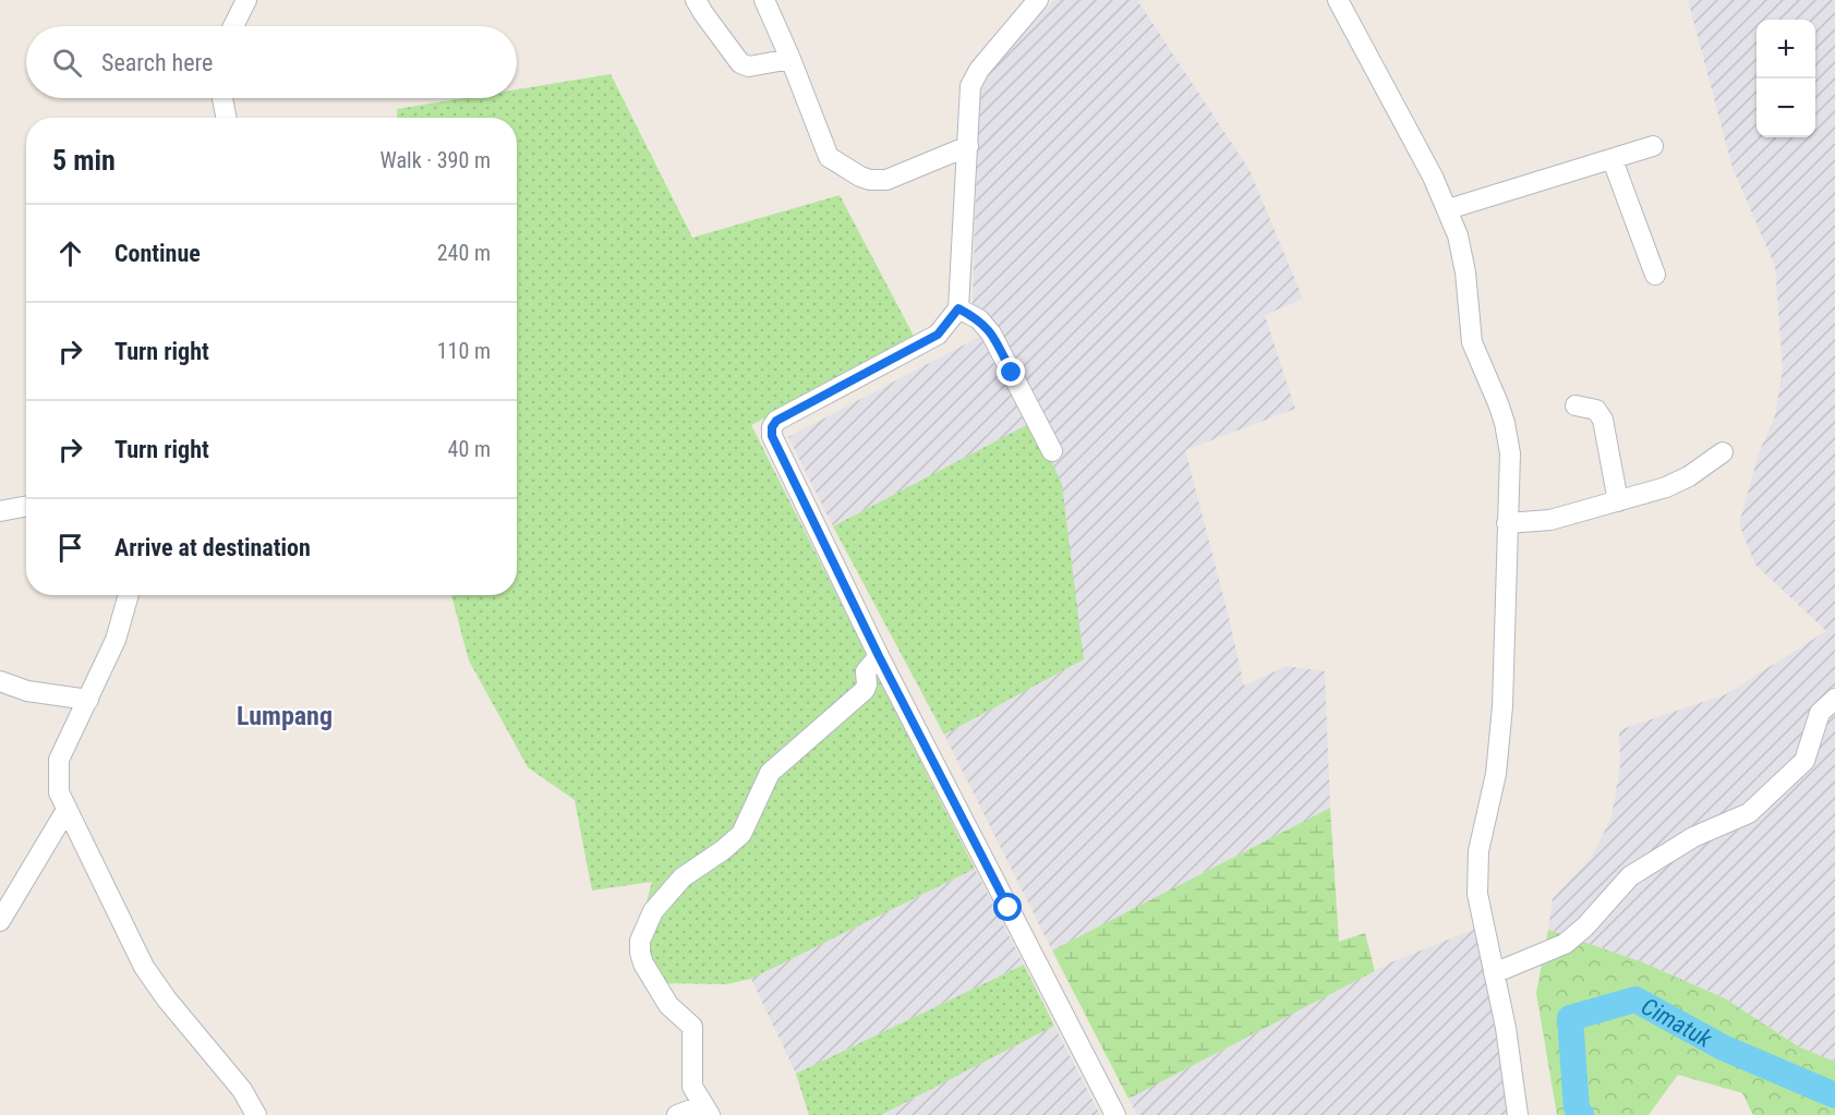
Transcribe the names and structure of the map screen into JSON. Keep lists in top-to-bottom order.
{
  "districts": ["Lumpang"],
  "water": ["Cimatuk"],
  "page": {
    "map_buttons": ["+", "−"],
    "search": "Search here",
    "heading": ["5 min", "Walk · 390 m"],
    "list": [
      ["Continue", "240 m"],
      ["Turn right", "110 m"],
      ["Turn right", "40 m"],
      "Arrive at destination"
    ]
  }
}
